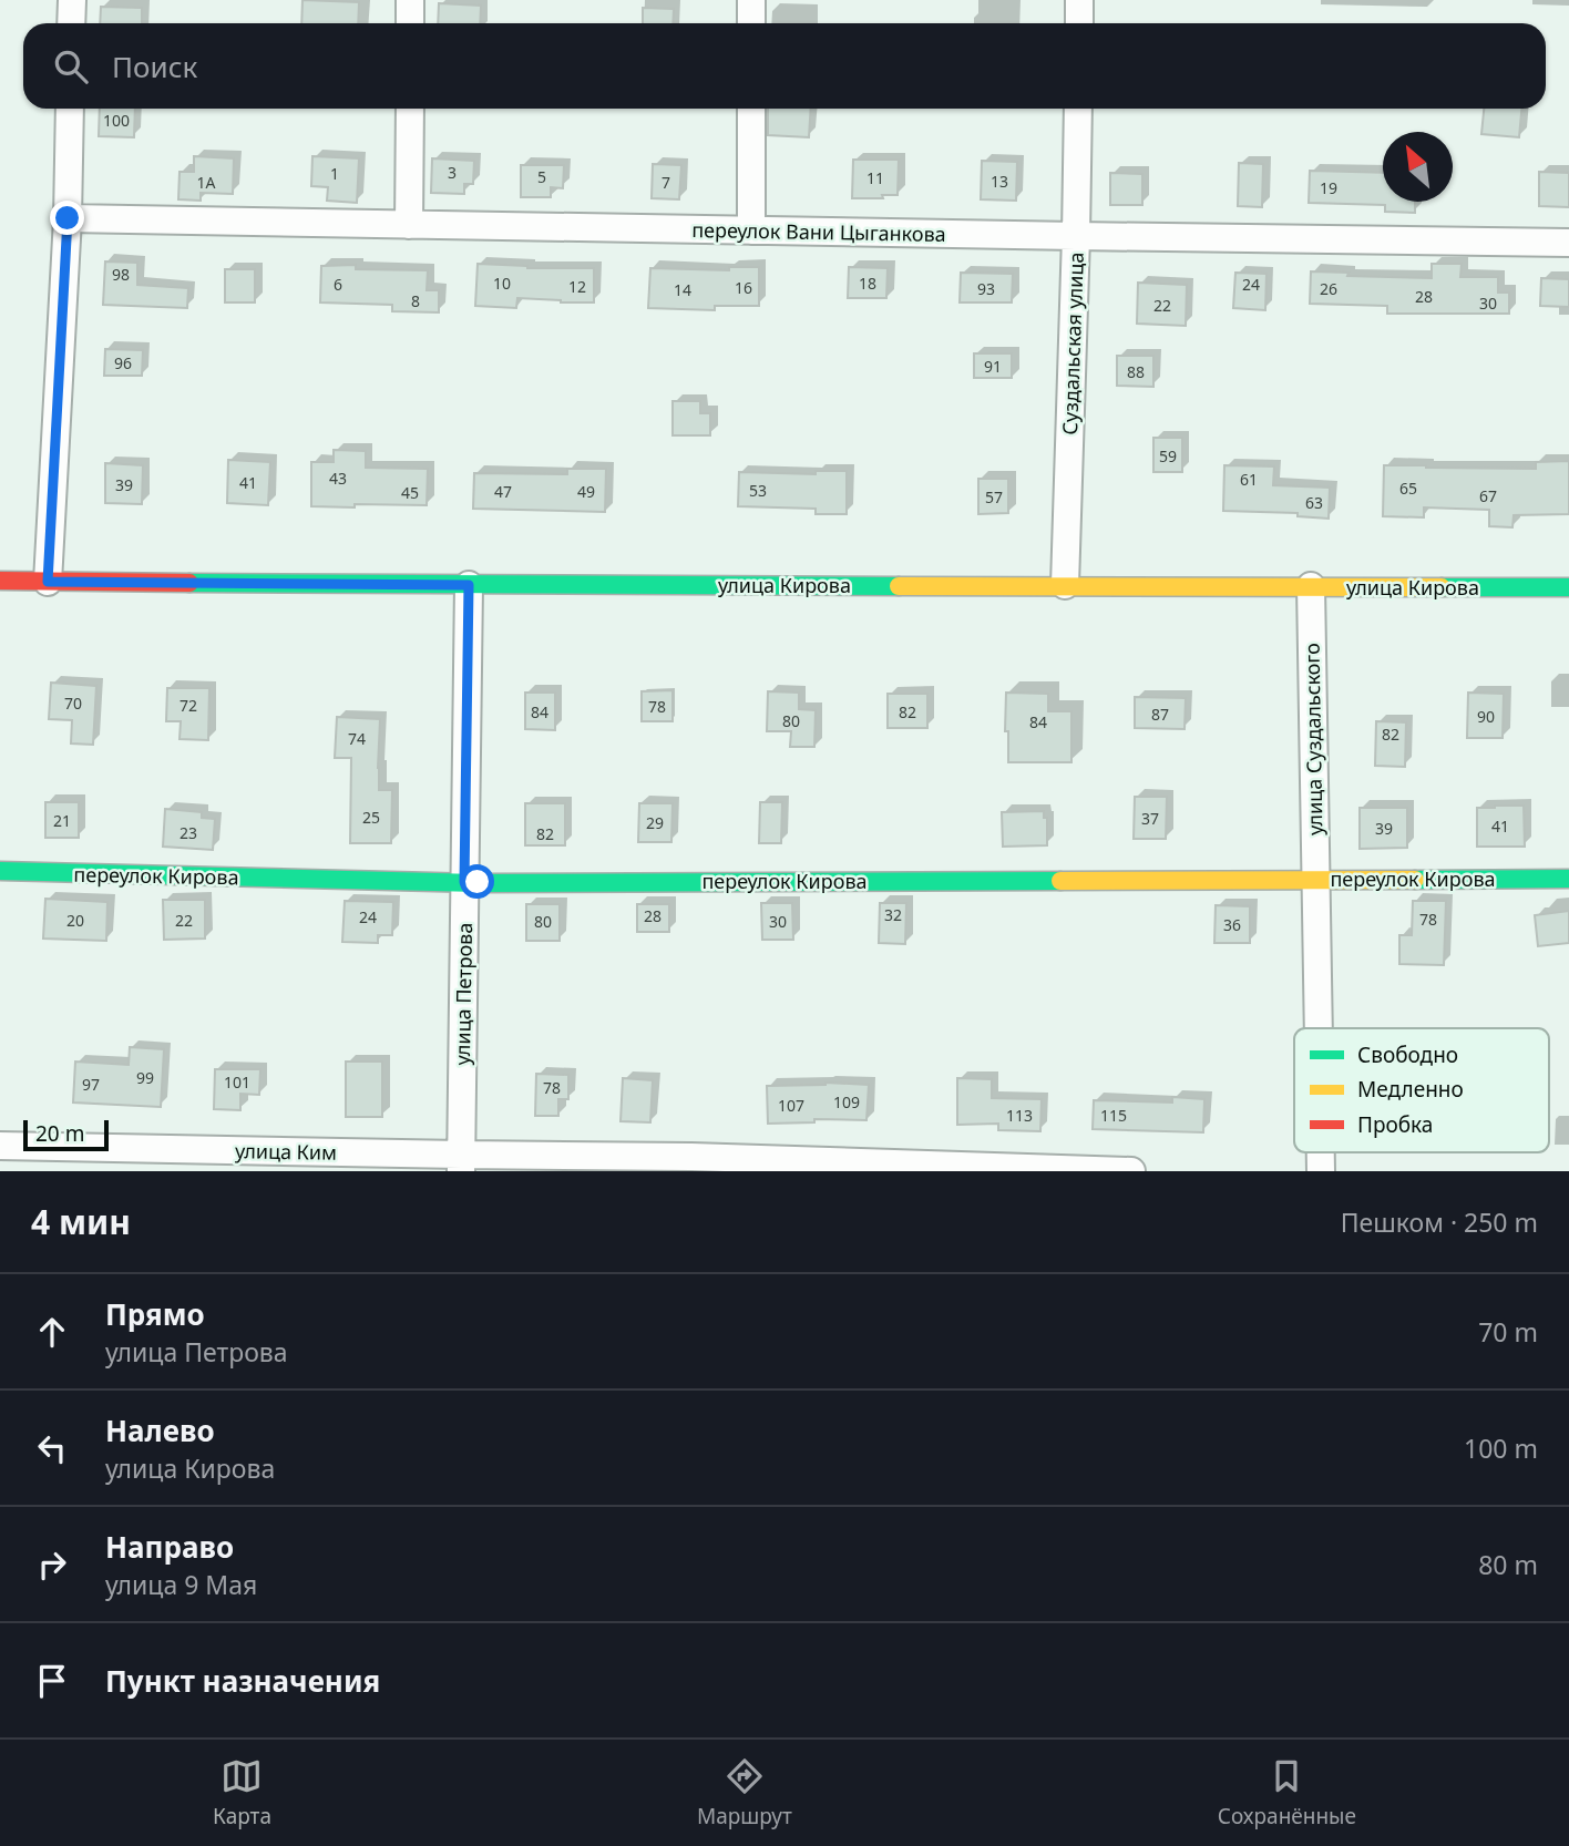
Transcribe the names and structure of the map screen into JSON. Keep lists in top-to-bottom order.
{
  "streets": {
    "street": [
      "переулок Вани Цыганкова",
      "Суздальская улица",
      "улица Кирова",
      "улица Суздальского",
      "переулок Кирова",
      "улица Петрова",
      "улица Ким"
    ]
  },
  "crossings": [
    ["переулок Вани Цыганкова", "Суздальская улица"],
    ["Суздальская улица", "улица Кирова"],
    ["улица Кирова", "улица Суздальского"],
    ["улица Кирова", "улица Петрова"],
    ["улица Суздальского", "переулок Кирова"],
    ["переулок Кирова", "улица Петрова"],
    ["улица Петрова", "улица Ким"]
  ],
  "house_numbers": [
    "100",
    "3",
    "1",
    "5",
    "11",
    "13",
    "1А",
    "7",
    "19",
    "98",
    "10",
    "18",
    "6",
    "24",
    "12",
    "16",
    "93",
    "26",
    "14",
    "28",
    "8",
    "30",
    "22",
    "96",
    "91",
    "88",
    "59",
    "43",
    "61",
    "41",
    "39",
    "65",
    "53",
    "47",
    "49",
    "45",
    "67",
    "57",
    "63",
    "70",
    "72",
    "78",
    "84",
    "82",
    "87",
    "90",
    "80",
    "84",
    "82",
    "74",
    "25",
    "37",
    "21",
    "29",
    "41",
    "39",
    "23",
    "82",
    "32",
    "28",
    "24",
    "78",
    "20",
    "22",
    "80",
    "30",
    "36",
    "99",
    "101",
    "97",
    "78",
    "109",
    "107",
    "113",
    "115"
  ],
  "legend": ["Свободно", "Медленно", "Пробка"],
  "scale_bar": "20 m",
  "north": "top left",
  "page": {
    "search": "Поиск",
    "scale": "20 m",
    "heading": ["4 мин", "Пешком · 250 m"],
    "list": [
      ["Прямо", "улица Петрова", "70 m"],
      ["Налево", "улица Кирова", "100 m"],
      ["Направо", "улица 9 Мая", "80 m"],
      "Пункт назначения"
    ],
    "nav": ["Карта", "Маршрут", "Сохранённые"]
  }
}
